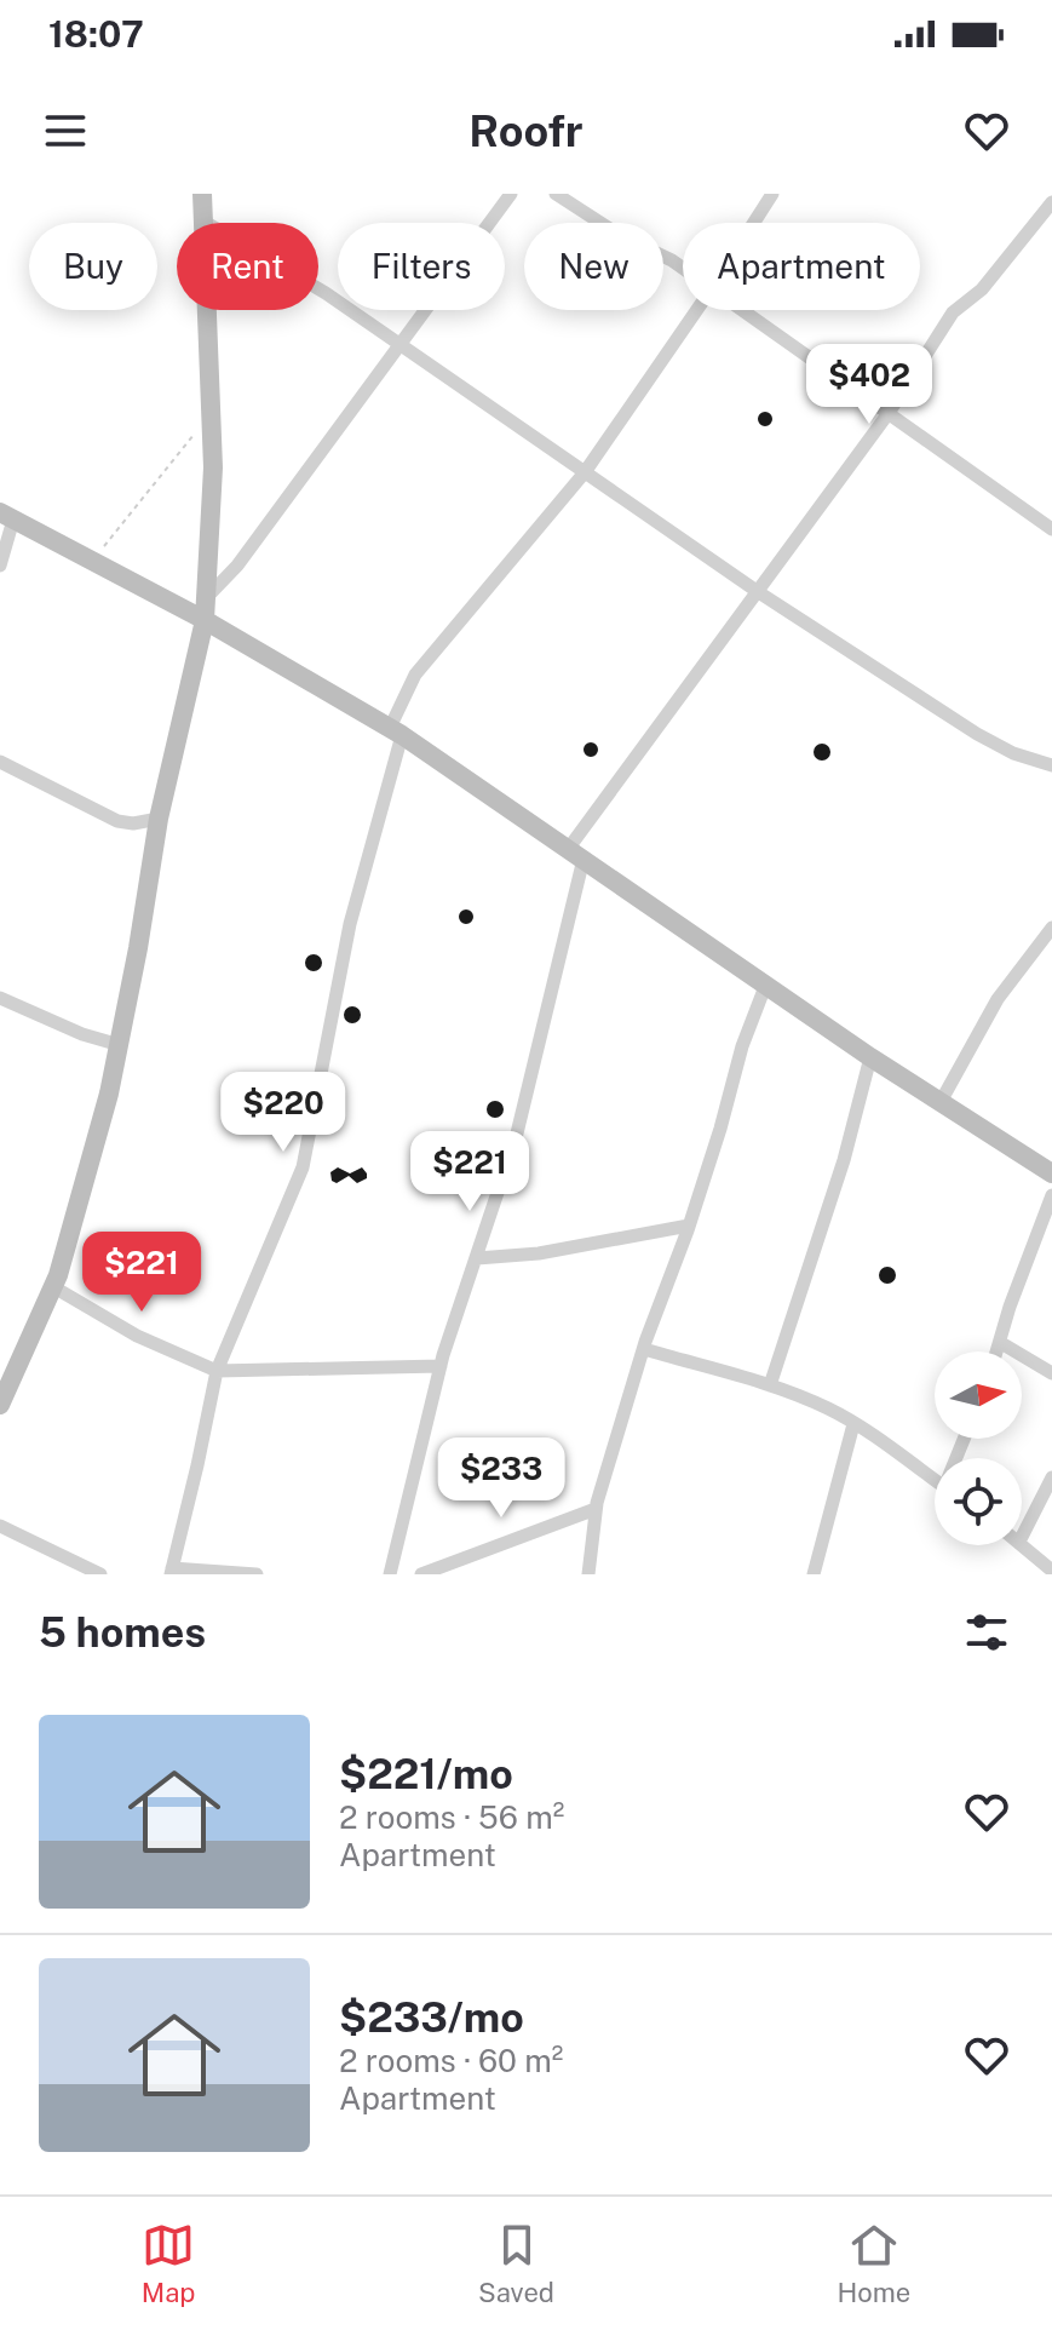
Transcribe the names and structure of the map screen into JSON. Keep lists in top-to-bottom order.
{
  "north": "right",
  "page": {
    "status": "18:07",
    "header": "Roofr",
    "chip": [
      "Buy",
      "Rent",
      "Filters",
      "New",
      "Apartment"
    ],
    "price": [
      "$402",
      "$220",
      "$221",
      "$221",
      "$233"
    ],
    "heading": "5 homes",
    "list": [
      {
        "name": "$221/mo",
        "note": "2 rooms · 56 m² · Apartment"
      },
      {
        "name": "$233/mo",
        "note": "2 rooms · 60 m² · Apartment"
      }
    ],
    "tabs": ["Map", "Saved", "Home"]
  }
}
